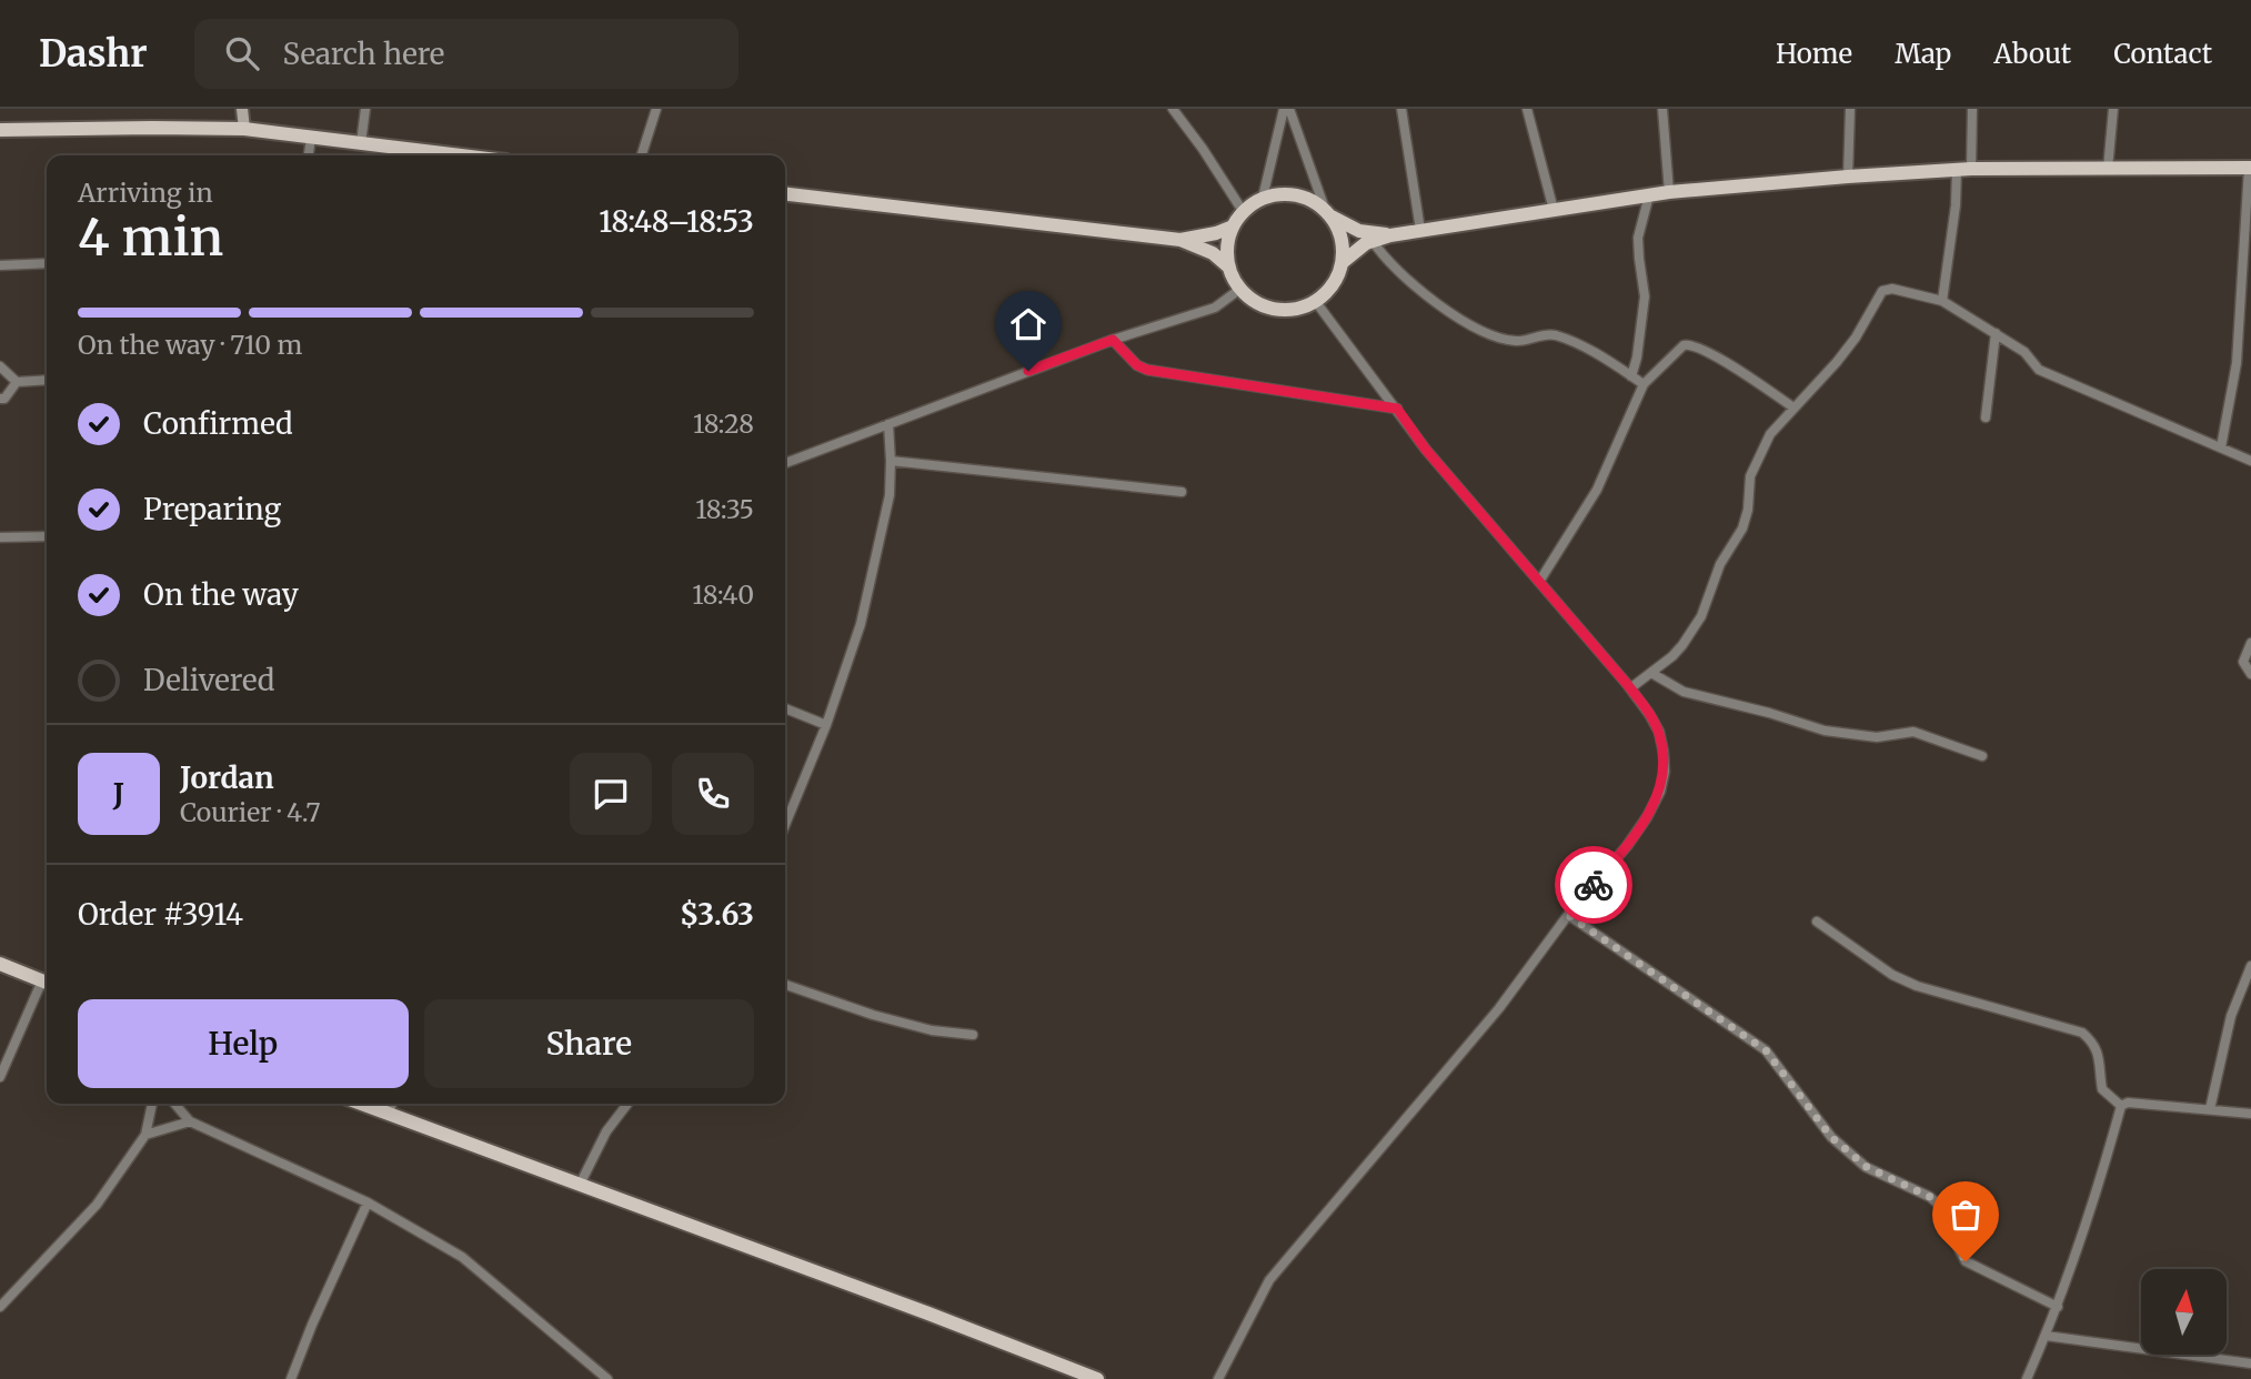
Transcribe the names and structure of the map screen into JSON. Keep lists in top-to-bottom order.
{
  "north": "top",
  "page": {
    "header": "Dashr",
    "search": "Search here",
    "nav": [
      "Home",
      "Map",
      "About",
      "Contact"
    ],
    "heading": ["4 min", "Arriving in", "18:48–18:53"],
    "panel": [
      "Jordan",
      "Courier · 4.7",
      "Order #3914",
      "$3.63"
    ],
    "bar": "On the way · 710 m",
    "list": [
      ["Confirmed", "18:28"],
      ["Preparing", "18:35"],
      ["On the way", "18:40"],
      "Delivered"
    ],
    "round": "J",
    "buttons": ["Help", "Share"]
  }
}
